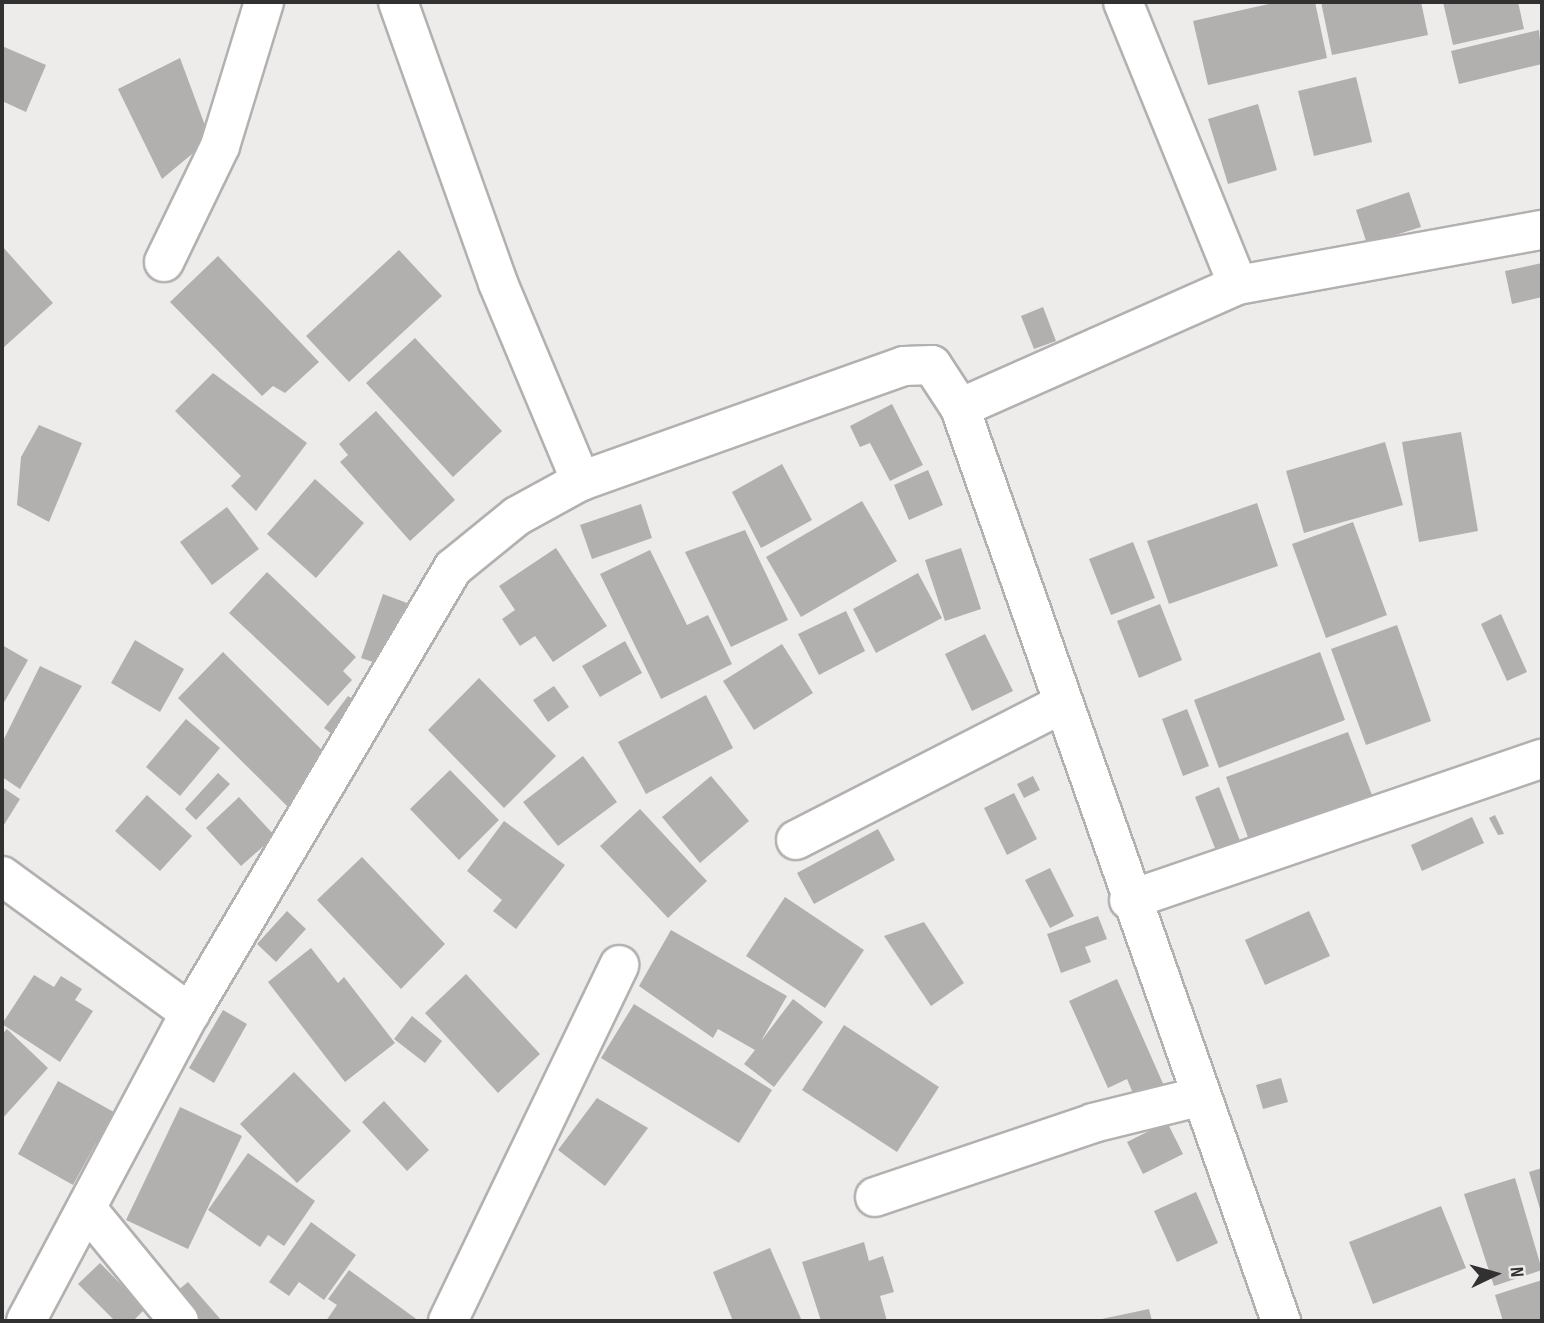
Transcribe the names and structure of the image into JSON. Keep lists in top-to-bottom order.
{
  "north": "right"
}
